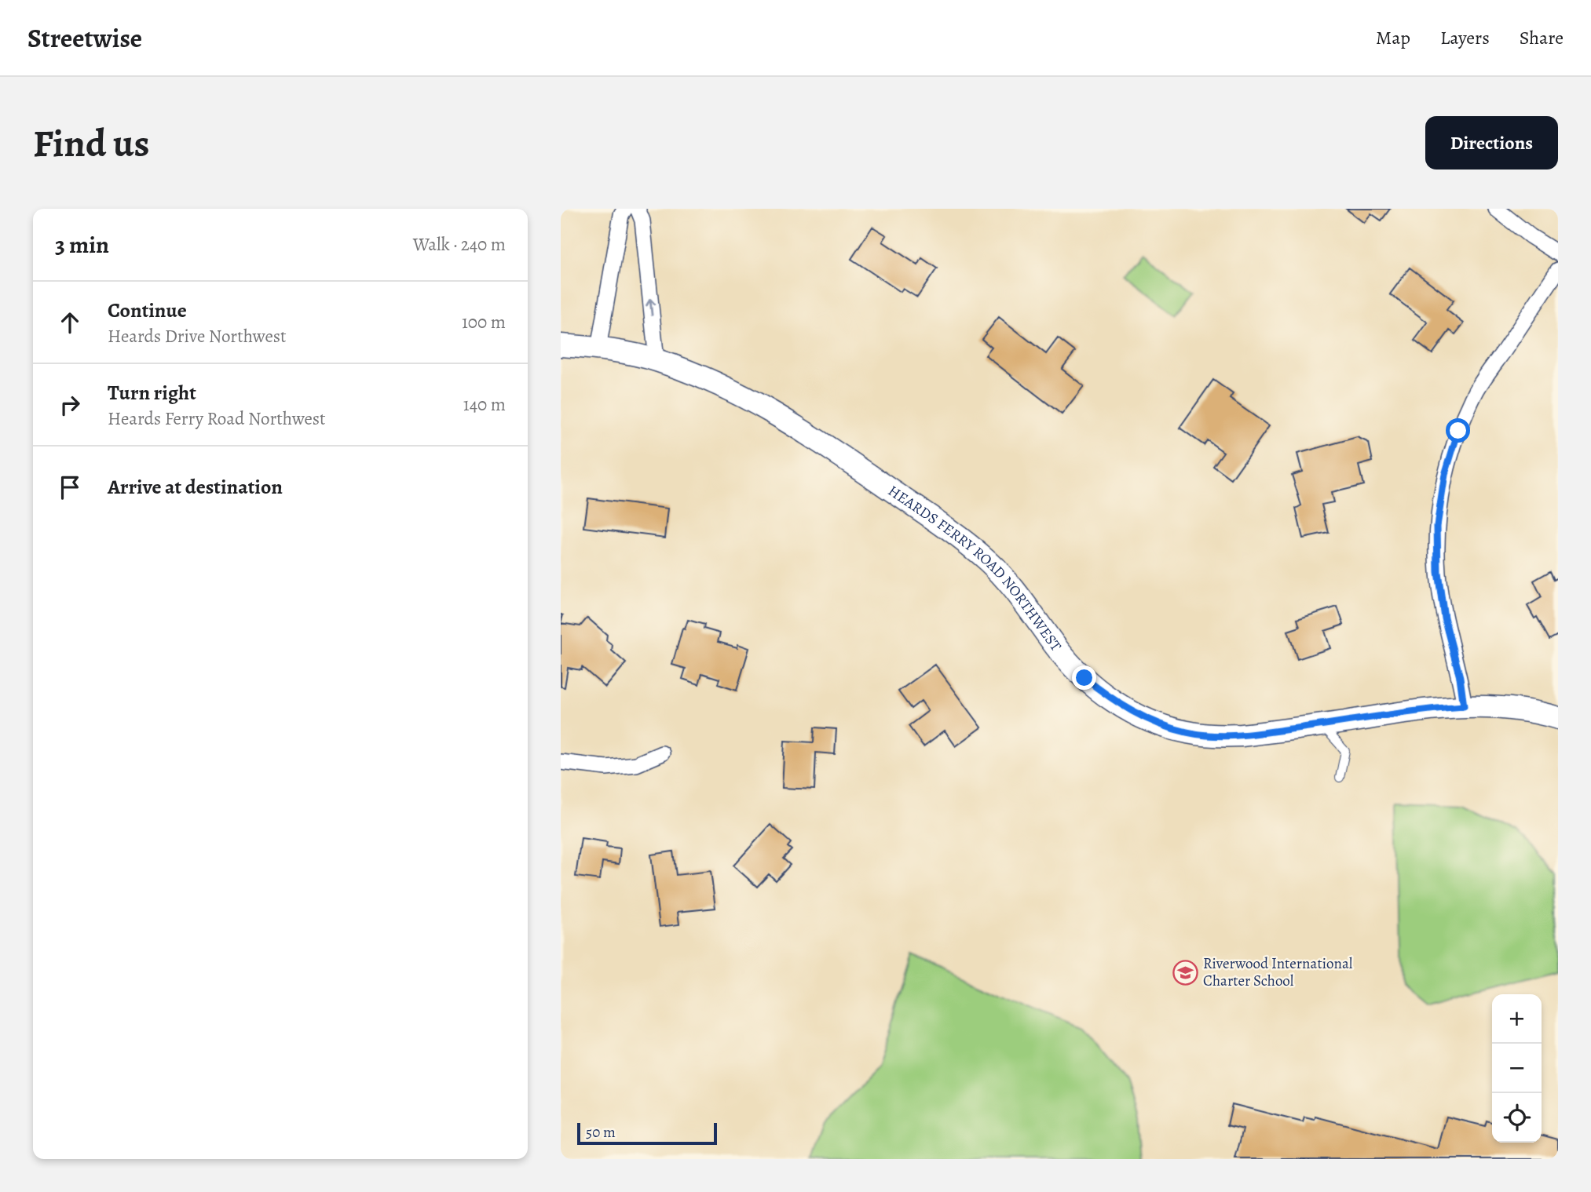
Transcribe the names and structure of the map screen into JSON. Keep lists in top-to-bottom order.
{
  "streets": {
    "street": ["HEARDS FERRY ROAD NORTHWEST"]
  },
  "places": {
    "school or university": ["Riverwood International Charter School"]
  },
  "scale_bar": "50 m",
  "page": {
    "header": "Streetwise",
    "nav": ["Map", "Layers", "Share"],
    "buttons": "Directions",
    "title": "Find us",
    "heading": ["3 min", "Walk · 240 m"],
    "list": [
      ["Continue", "Heards Drive Northwest", "100 m"],
      ["Turn right", "Heards Ferry Road Northwest", "140 m"],
      "Arrive at destination"
    ],
    "map_buttons": ["+", "−"],
    "scale": "50 m"
  }
}
